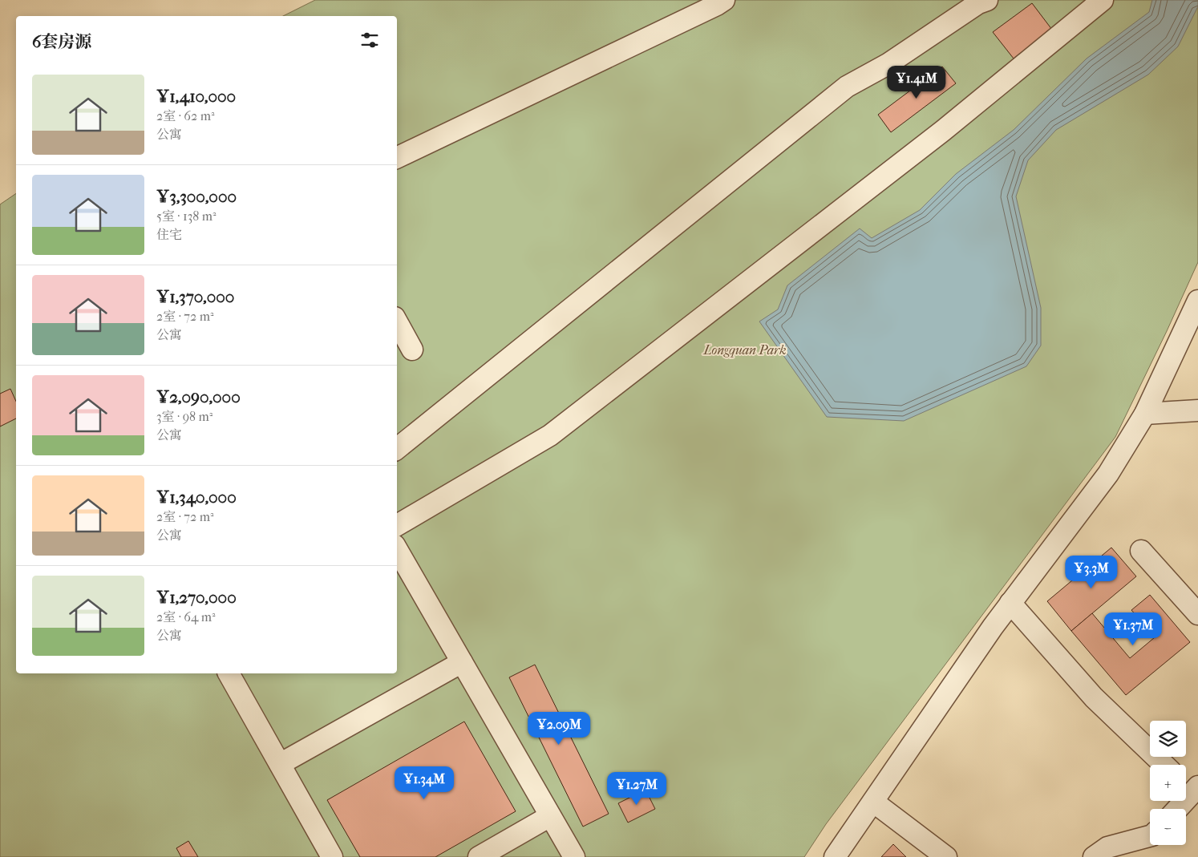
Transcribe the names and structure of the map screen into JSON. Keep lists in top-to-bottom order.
{
  "parks": ["Longquan Park"],
  "page": {
    "heading": "6套房源",
    "list": [
      {
        "name": "¥1,410,000",
        "note": "2室 · 62 m² · 公寓"
      },
      {
        "name": "¥3,300,000",
        "note": "5室 · 138 m² · 住宅"
      },
      {
        "name": "¥1,370,000",
        "note": "2室 · 72 m² · 公寓"
      },
      {
        "name": "¥2,090,000",
        "note": "3室 · 98 m² · 公寓"
      },
      {
        "name": "¥1,340,000",
        "note": "2室 · 72 m² · 公寓"
      },
      {
        "name": "¥1,270,000",
        "note": "2室 · 64 m² · 公寓"
      }
    ],
    "price": [
      "¥1.41M",
      "¥3.3M",
      "¥1.37M",
      "¥2.09M",
      "¥1.34M",
      "¥1.27M"
    ],
    "map_buttons": ["+", "−"]
  }
}
